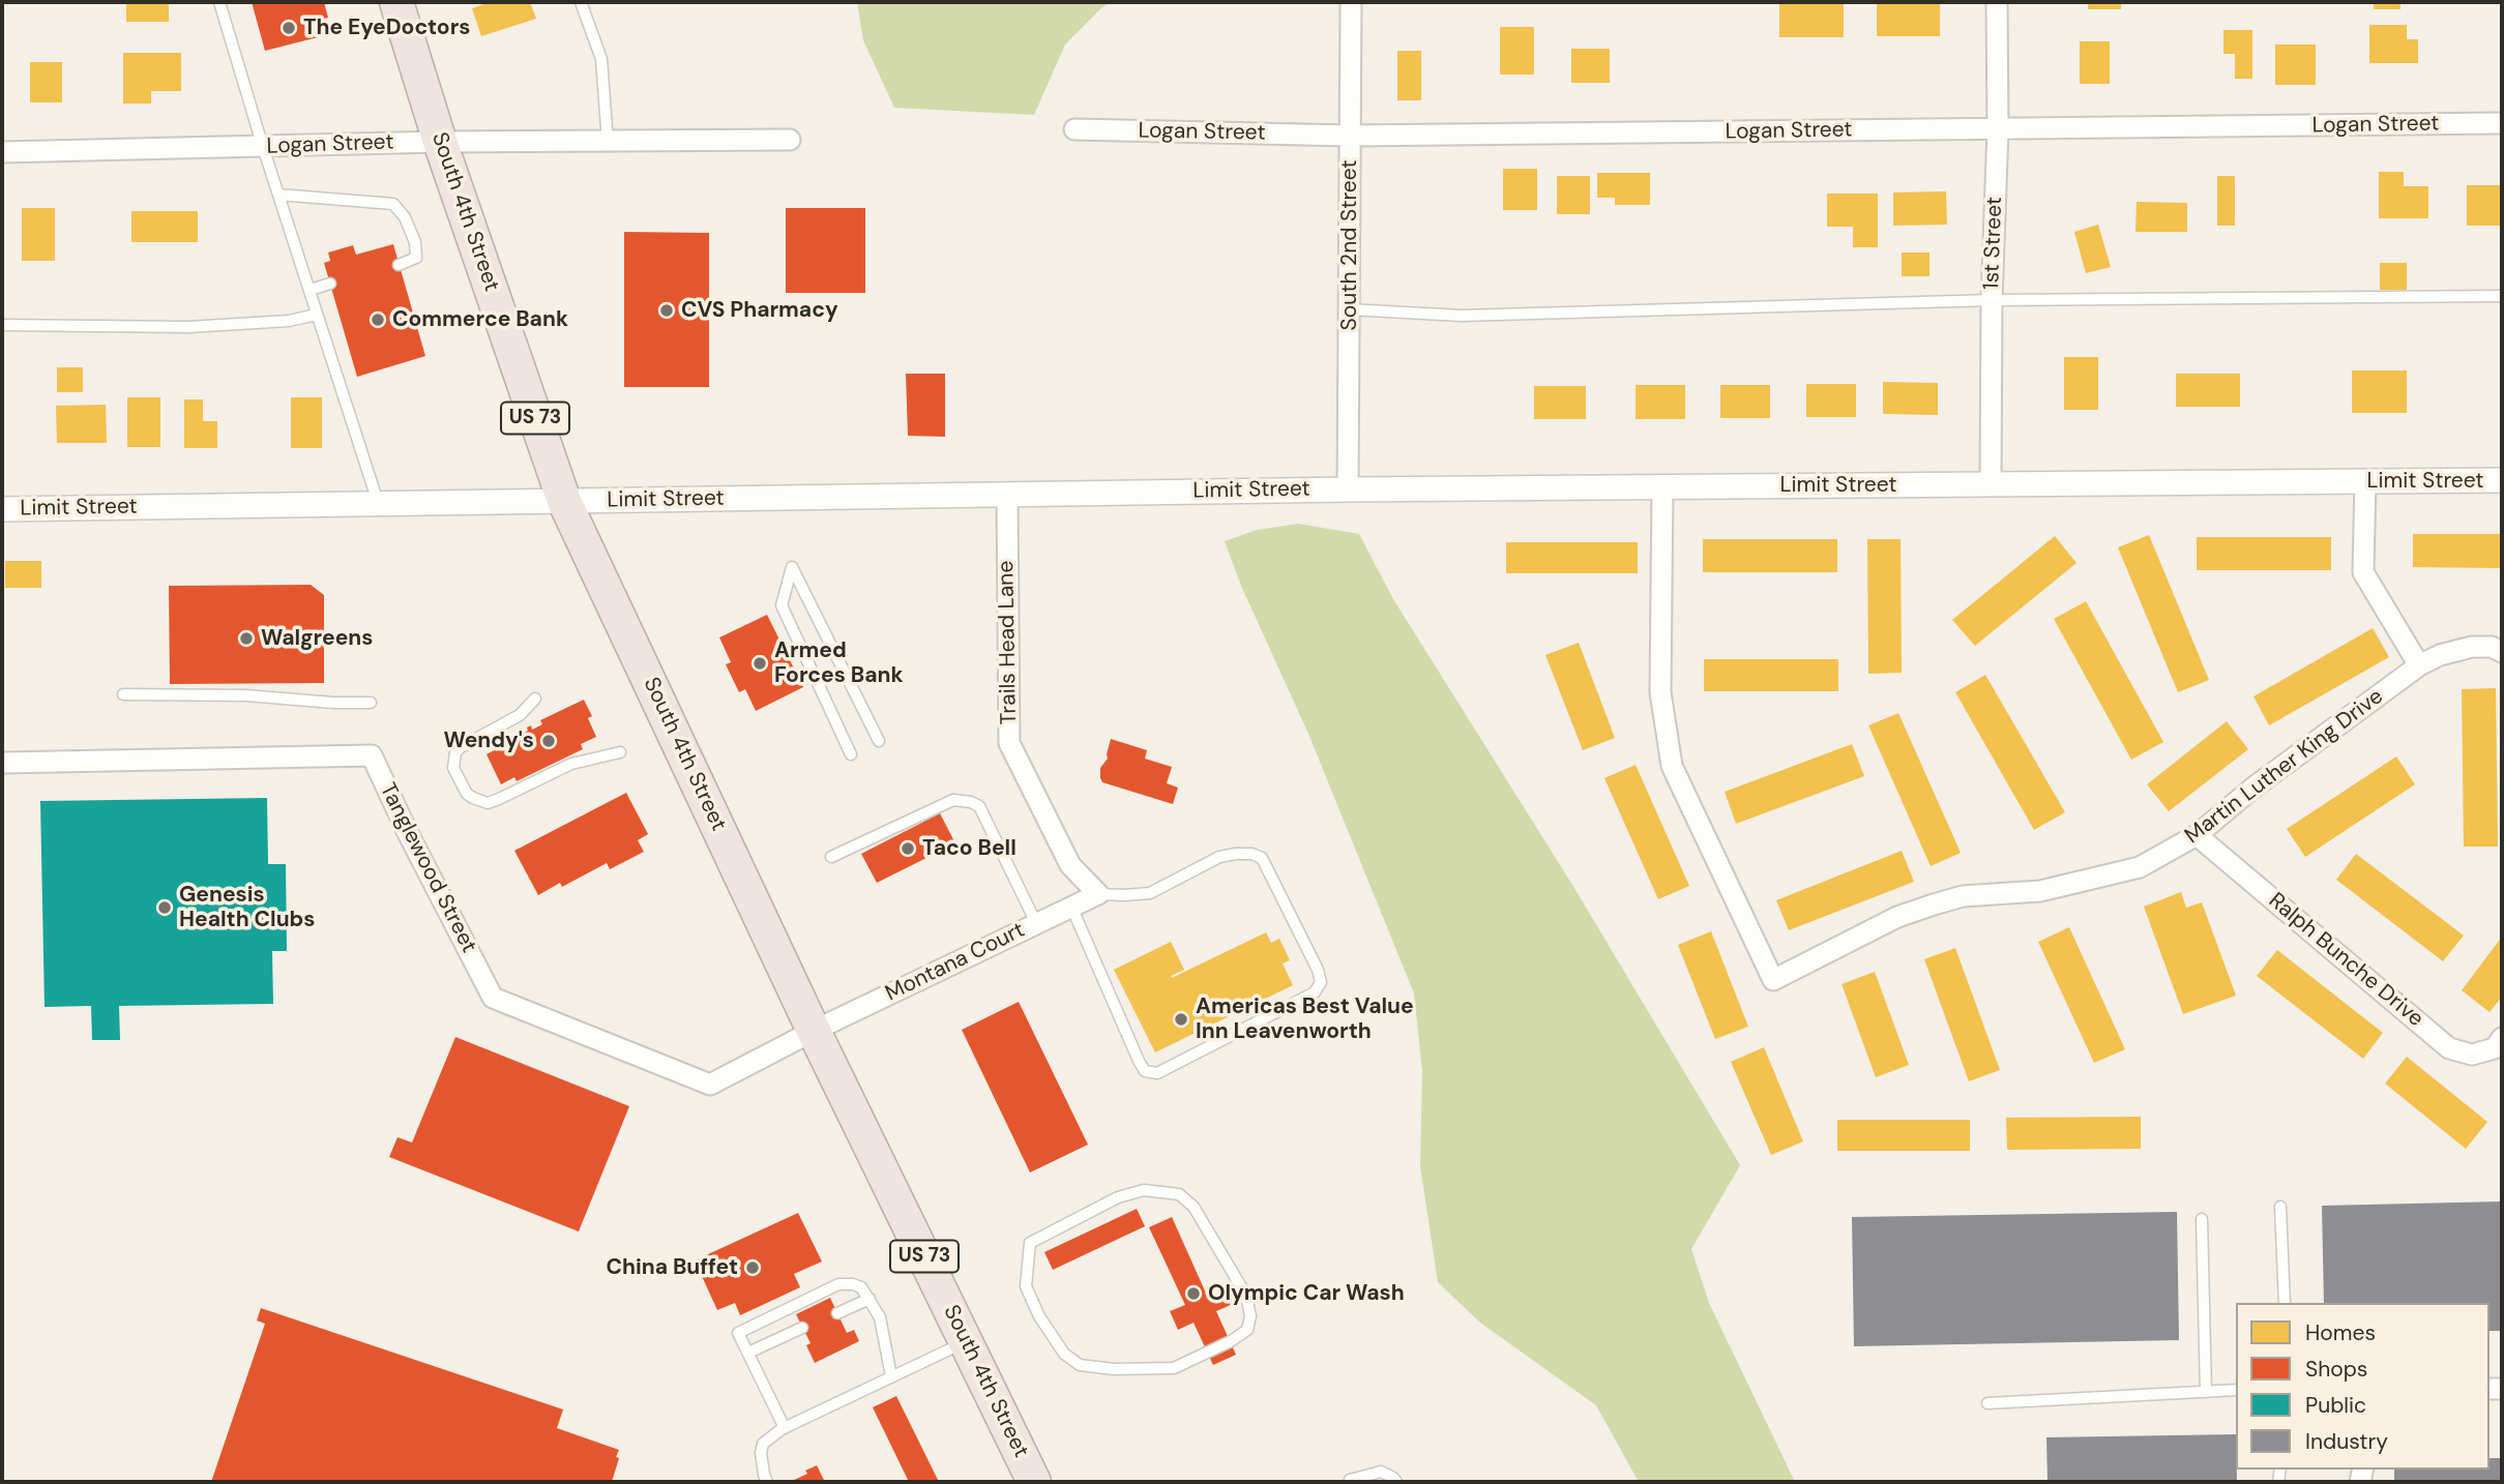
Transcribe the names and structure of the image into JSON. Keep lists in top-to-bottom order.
{
  "streets": {
    "highway": ["South 4th Street", "US 73"],
    "street": [
      "Logan Street",
      "1st Street",
      "South 2nd Street",
      "Limit Street",
      "Trails Head Lane",
      "Martin Luther King Drive",
      "Tanglewood Street",
      "Ralph Bunche Drive",
      "Montana Court"
    ]
  },
  "crossings": [
    ["Logan Street", "South 4th Street"],
    ["Logan Street", "1st Street"],
    ["Logan Street", "South 2nd Street"],
    ["South 4th Street", "Limit Street"],
    ["South 4th Street", "Tanglewood Street"],
    ["South 4th Street", "Montana Court"],
    ["1st Street", "Limit Street"],
    ["South 2nd Street", "Limit Street"],
    ["Limit Street", "Trails Head Lane"],
    ["Limit Street", "Martin Luther King Drive"],
    ["Trails Head Lane", "Montana Court"],
    ["Martin Luther King Drive", "Ralph Bunche Drive"],
    ["Tanglewood Street", "Montana Court"]
  ],
  "places": [
    "The EyeDoctors",
    "CVS Pharmacy",
    "Commerce Bank",
    "Walgreens",
    "Armed Forces Bank",
    "Wendy's",
    "Taco Bell",
    "Genesis Health Clubs",
    "Americas Best Value Inn Leavenworth",
    "China Buffet",
    "Olympic Car Wash"
  ],
  "legend": [
    "Homes",
    "Shops",
    "Public",
    "Industry"
  ]
}
